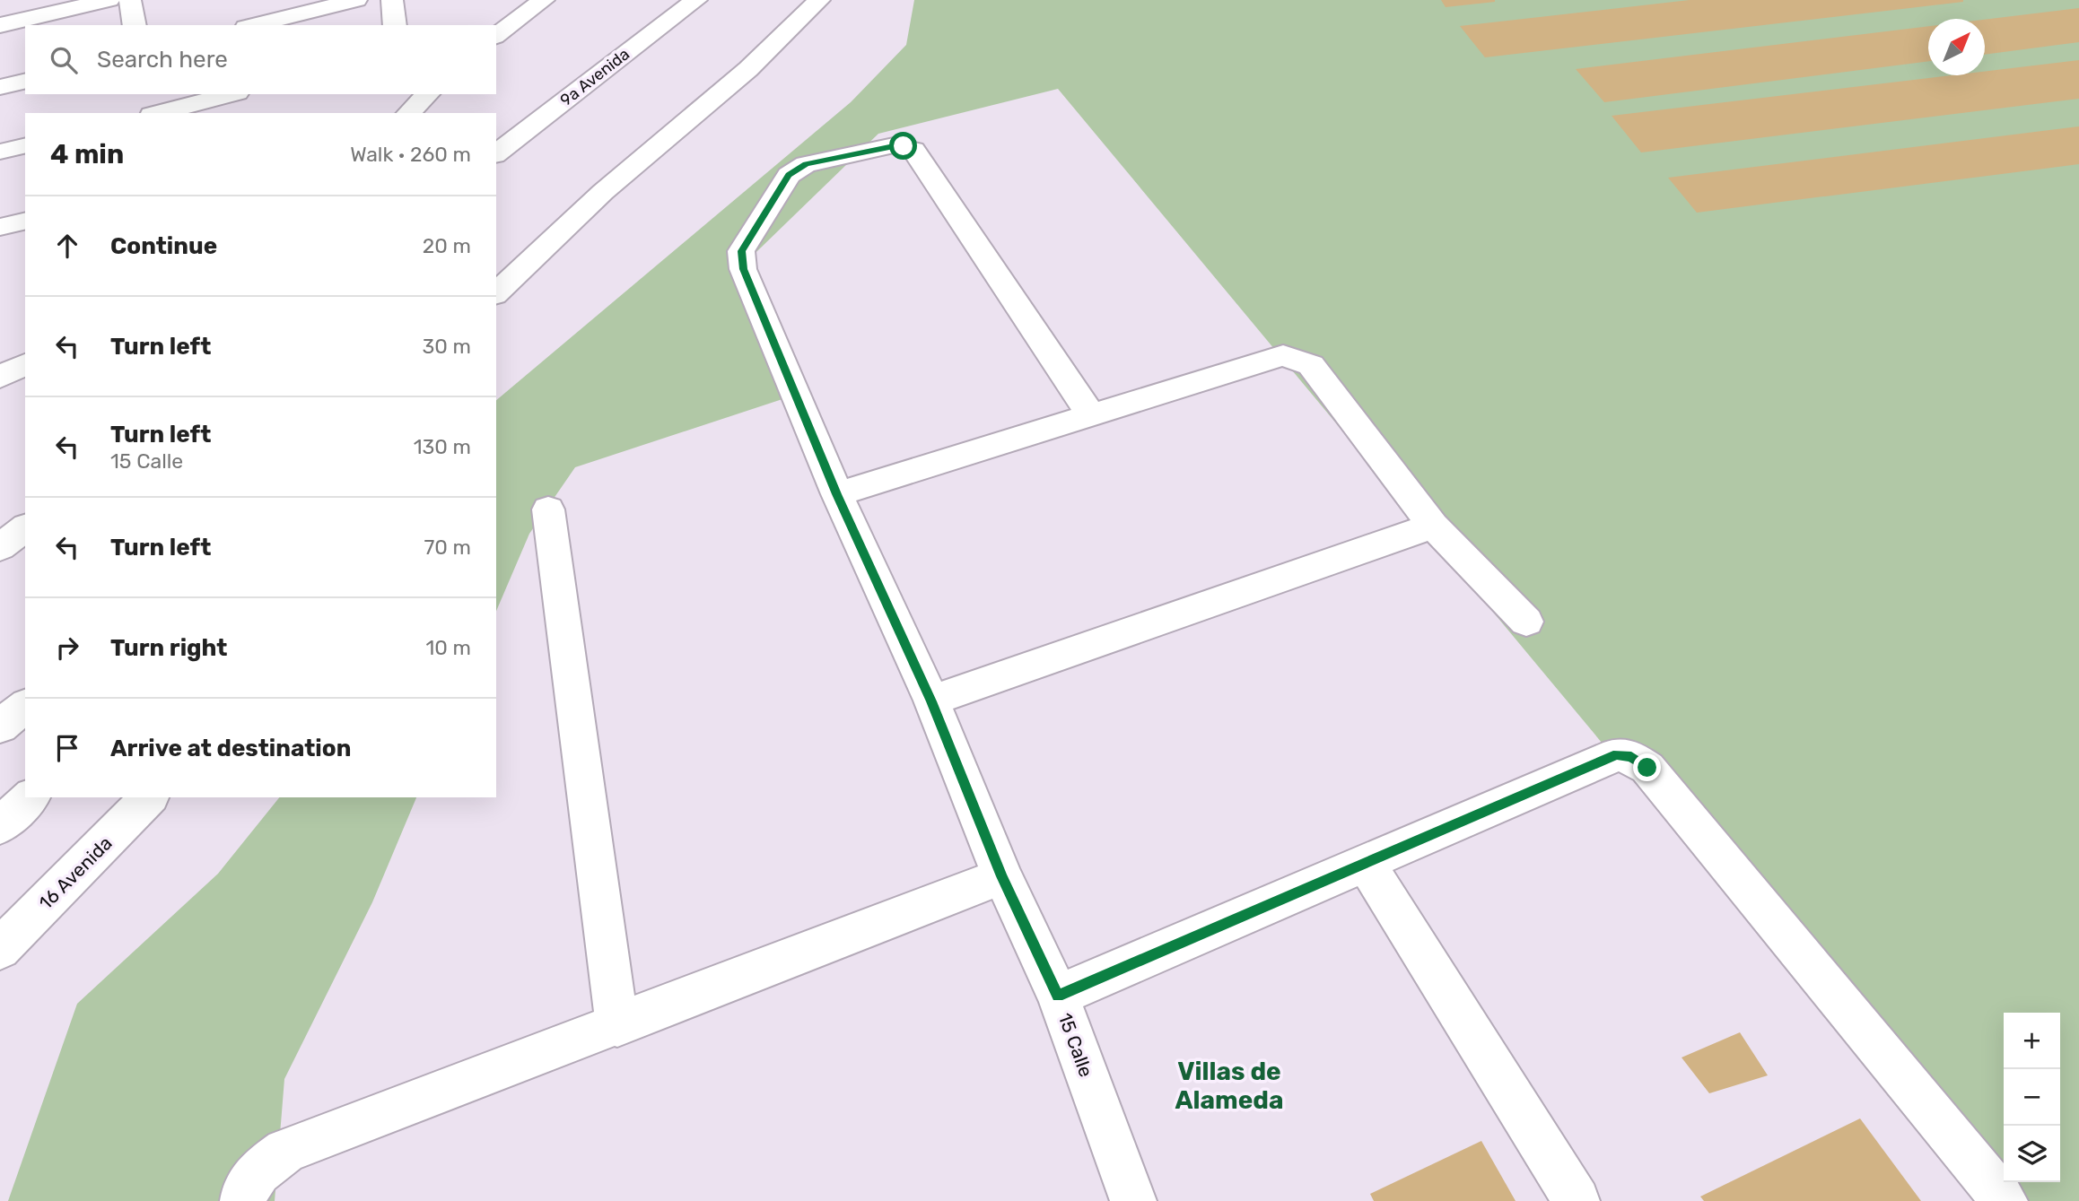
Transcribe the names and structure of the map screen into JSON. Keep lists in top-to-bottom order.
{
  "streets": {
    "street": ["9a Avenida", "16 Avenida", "15 Calle"]
  },
  "districts": ["Villas de Alameda"],
  "north": "top right",
  "page": {
    "search": "Search here",
    "heading": ["4 min", "Walk · 260 m"],
    "list": [
      ["Continue", "20 m"],
      ["Turn left", "30 m"],
      ["Turn left", "15 Calle", "130 m"],
      ["Turn left", "70 m"],
      ["Turn right", "10 m"],
      "Arrive at destination"
    ],
    "map_buttons": ["+", "−"]
  }
}
